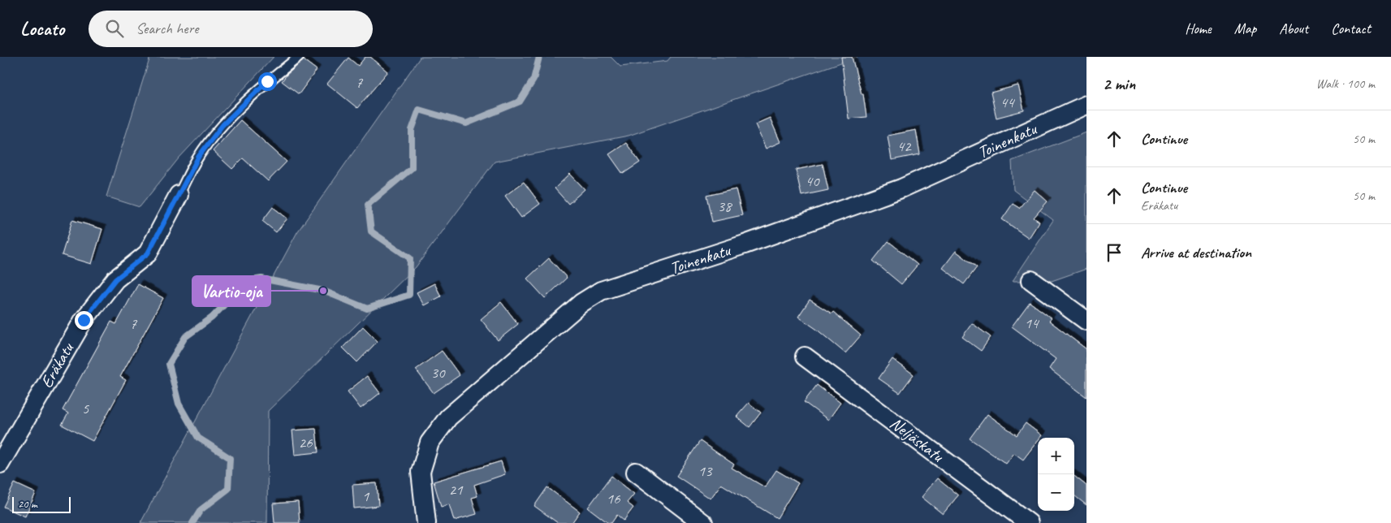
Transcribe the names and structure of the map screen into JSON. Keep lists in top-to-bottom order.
{
  "streets": {
    "street": ["Toinenkatu", "Eräkatu", "Neljäskatu"]
  },
  "places": ["Vartio-oja"],
  "house_numbers": [
    "7",
    "44",
    "42",
    "40",
    "38",
    "14",
    "7",
    "30",
    "5",
    "26",
    "13",
    "21",
    "1",
    "16"
  ],
  "scale_bar": "20 m",
  "page": {
    "header": "Locato",
    "search": "Search here",
    "nav": [
      "Home",
      "Map",
      "About",
      "Contact"
    ],
    "heading": ["2 min", "Walk · 100 m"],
    "list": [
      ["Continue", "50 m"],
      ["Continue", "Eräkatu", "50 m"],
      "Arrive at destination"
    ],
    "map_buttons": ["+", "−"],
    "scale": "20 m"
  }
}
